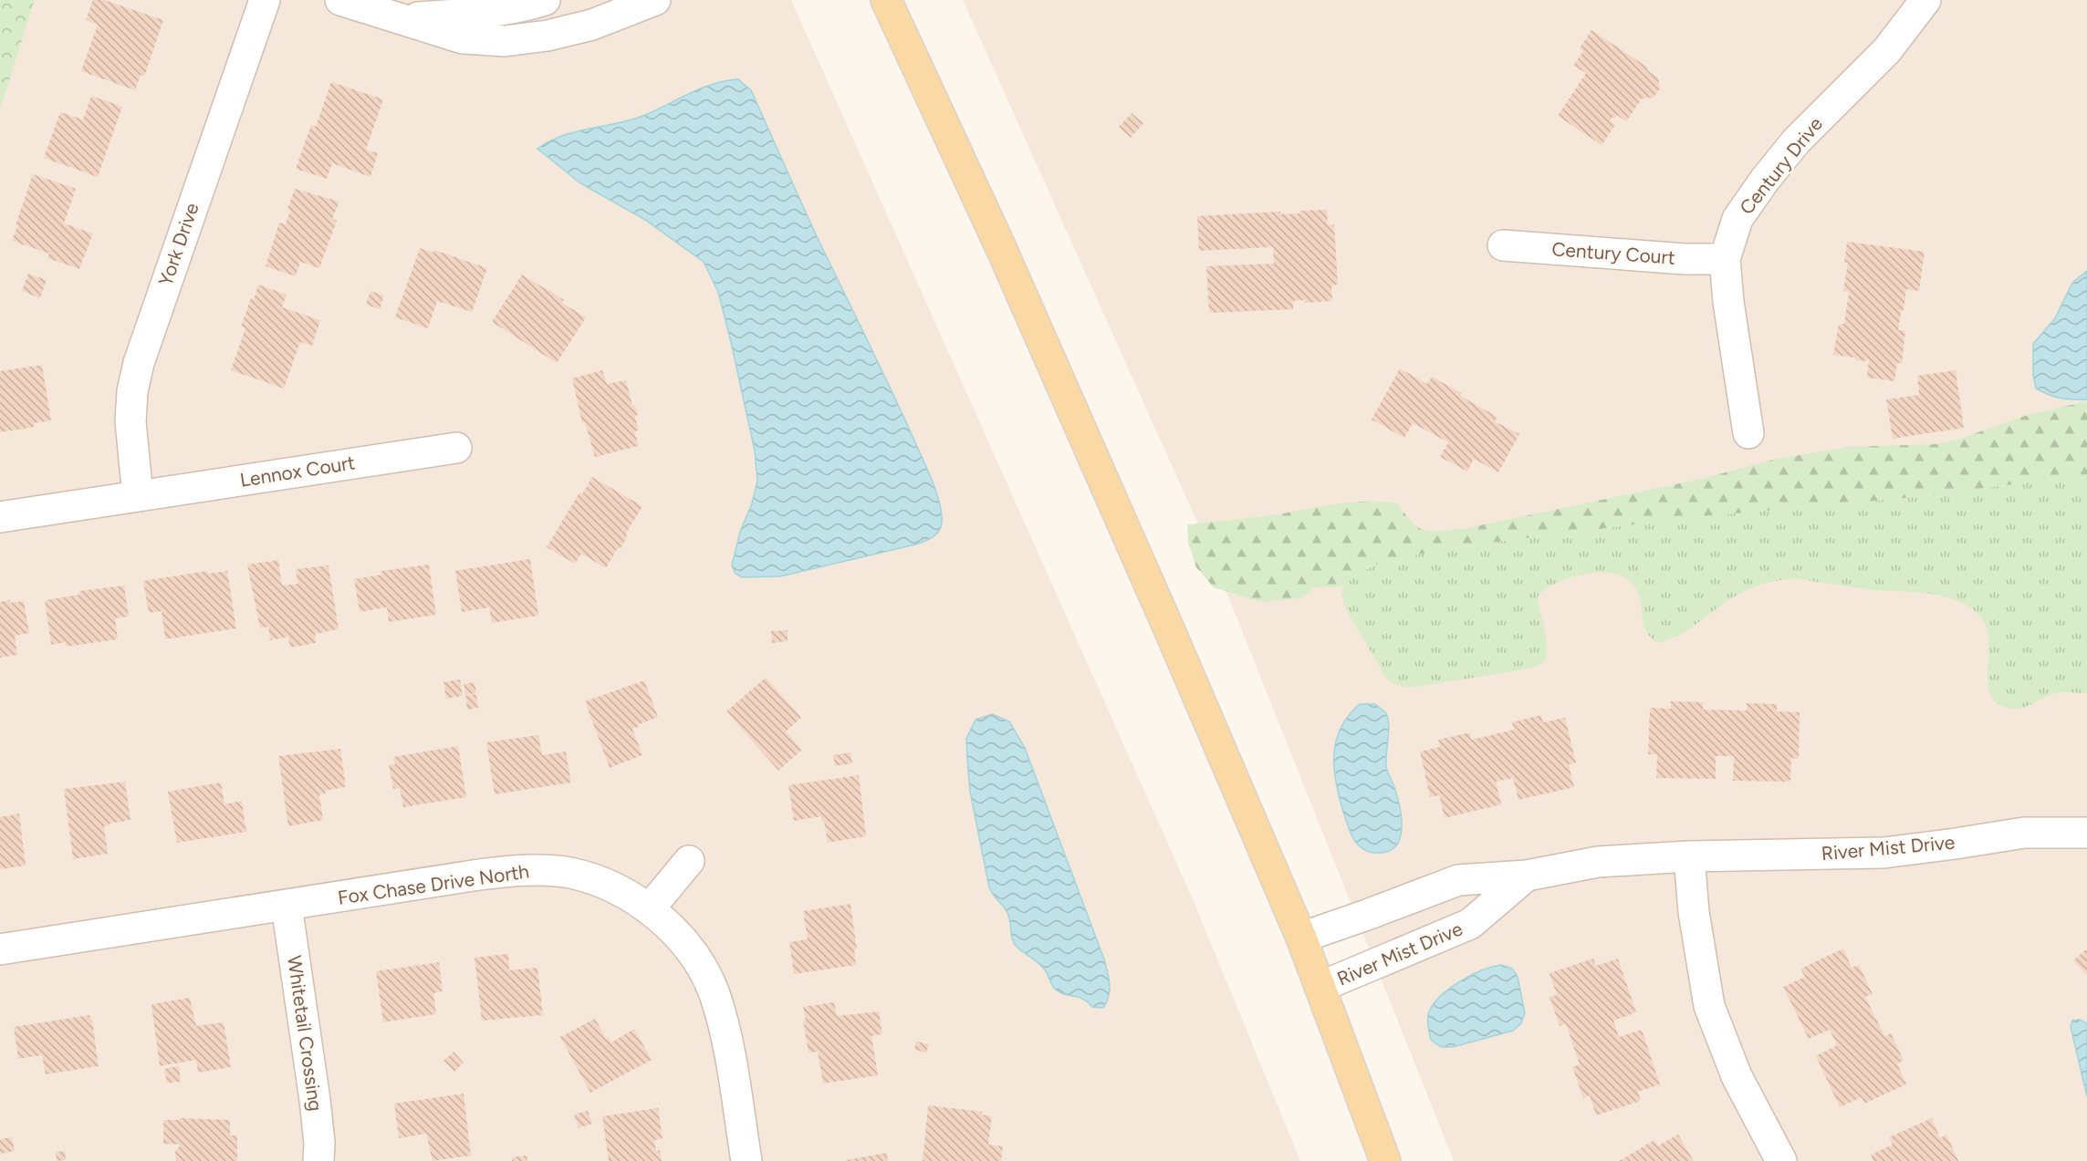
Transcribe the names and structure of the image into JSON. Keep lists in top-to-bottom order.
{
  "streets": {
    "street": [
      "Century Drive",
      "York Drive",
      "Century Court",
      "Lennox Court",
      "River Mist Drive",
      "Fox Chase Drive North",
      "Whitetail Crossing"
    ]
  },
  "crossings": [
    ["Century Drive", "Century Court"],
    ["York Drive", "Lennox Court"],
    ["Fox Chase Drive North", "Whitetail Crossing"]
  ]
}
